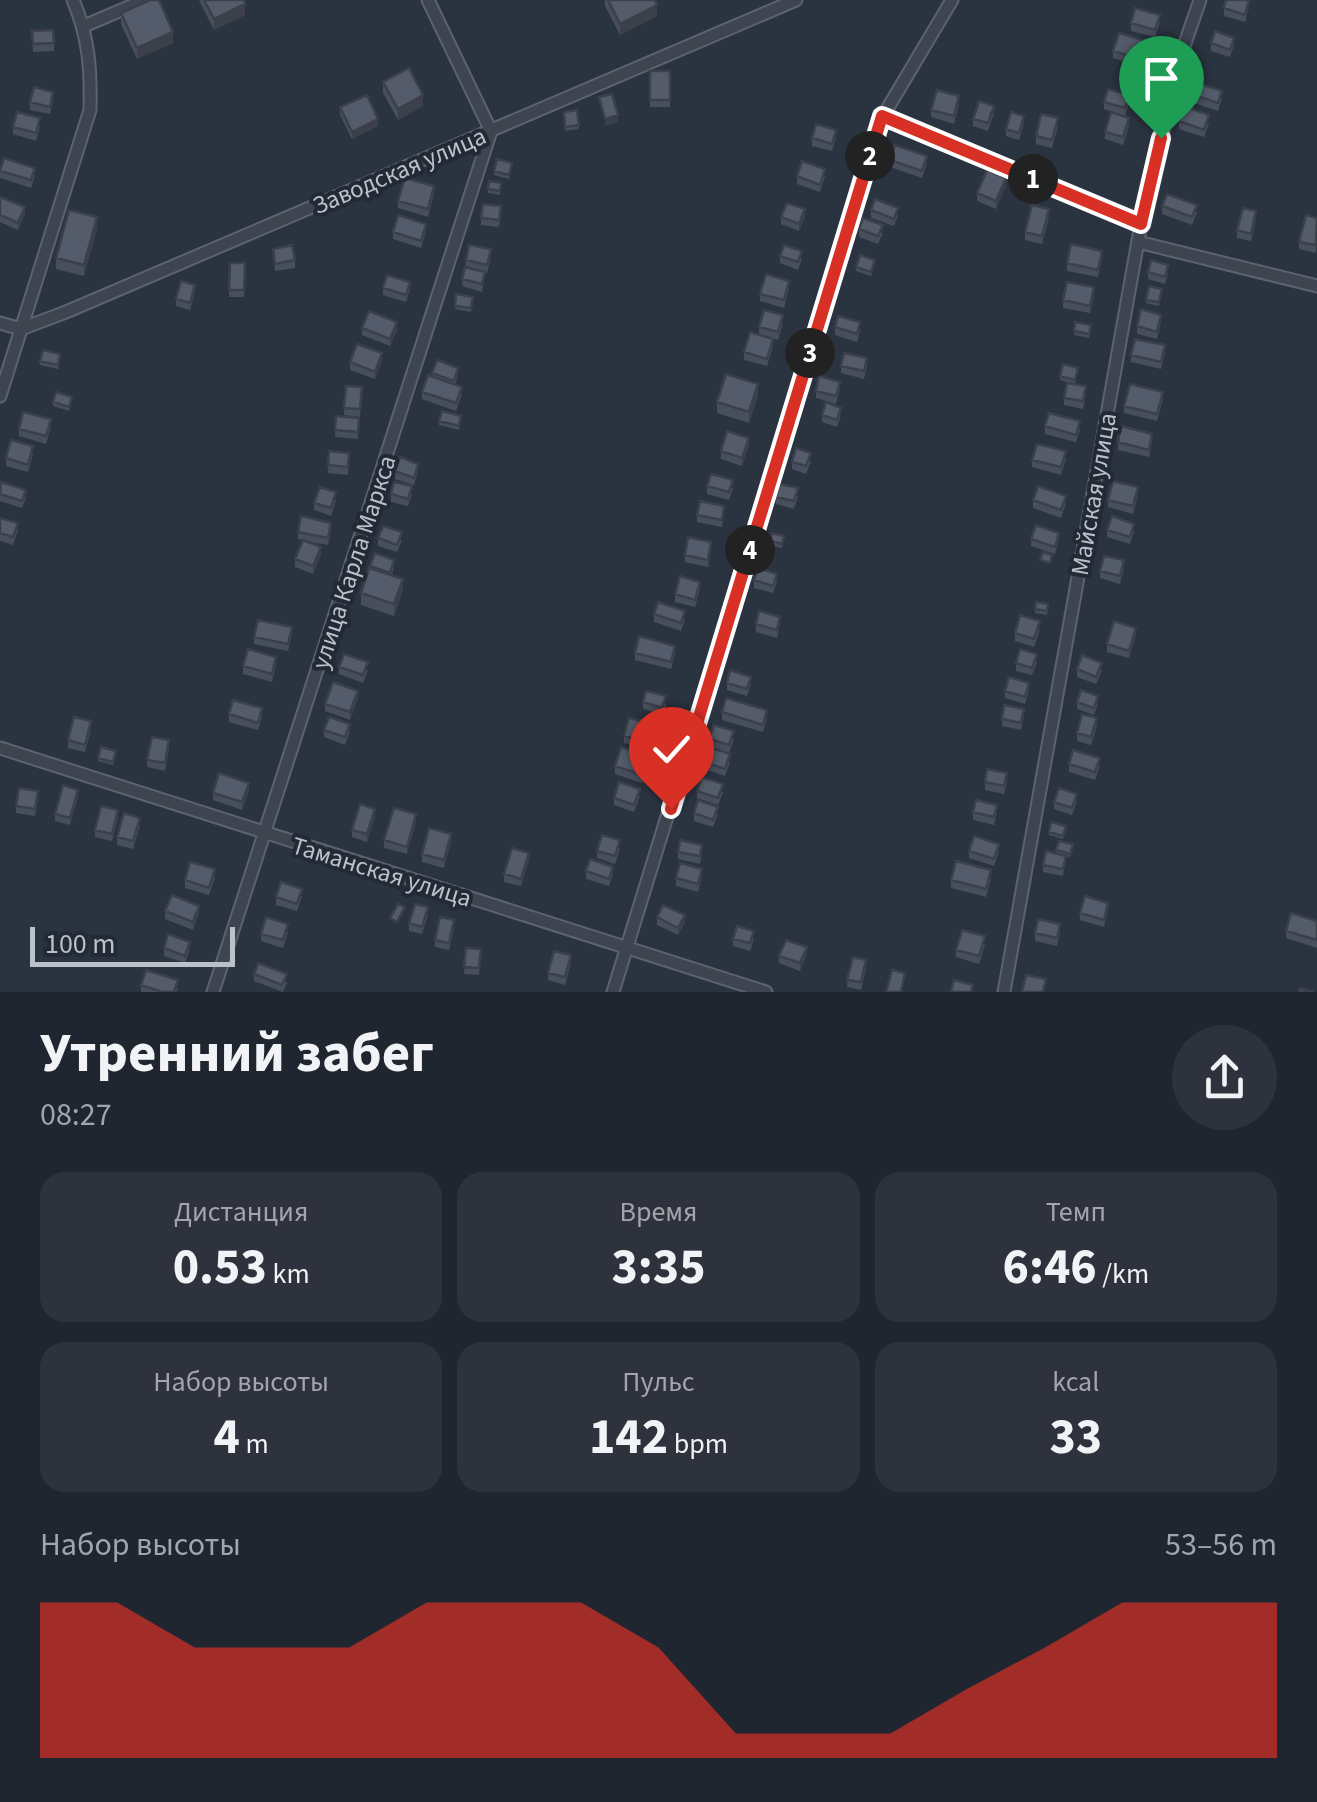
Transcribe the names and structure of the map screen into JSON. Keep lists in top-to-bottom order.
{
  "streets": {
    "street": [
      "Заводская улица",
      "Майская улица",
      "улица Карла Маркса",
      "Таманская улица"
    ]
  },
  "crossings": [
    ["Заводская улица", "улица Карла Маркса"],
    ["улица Карла Маркса", "Таманская улица"]
  ],
  "scale_bar": "100 m",
  "page": {
    "pins": [
      "2",
      "1",
      "3",
      "4"
    ],
    "scale": "100 m",
    "heading": ["Утренний забег", "08:27"],
    "stats": [
      ["Дистанция", "0.53 km"],
      ["Время", "3:35"],
      ["Темп", "6:46 /km"],
      ["Набор высоты", "4 m"],
      ["Пульс", "142 bpm"],
      ["kcal", "33"]
    ],
    "chart": ["Набор высоты", "53–56 m"]
  }
}
